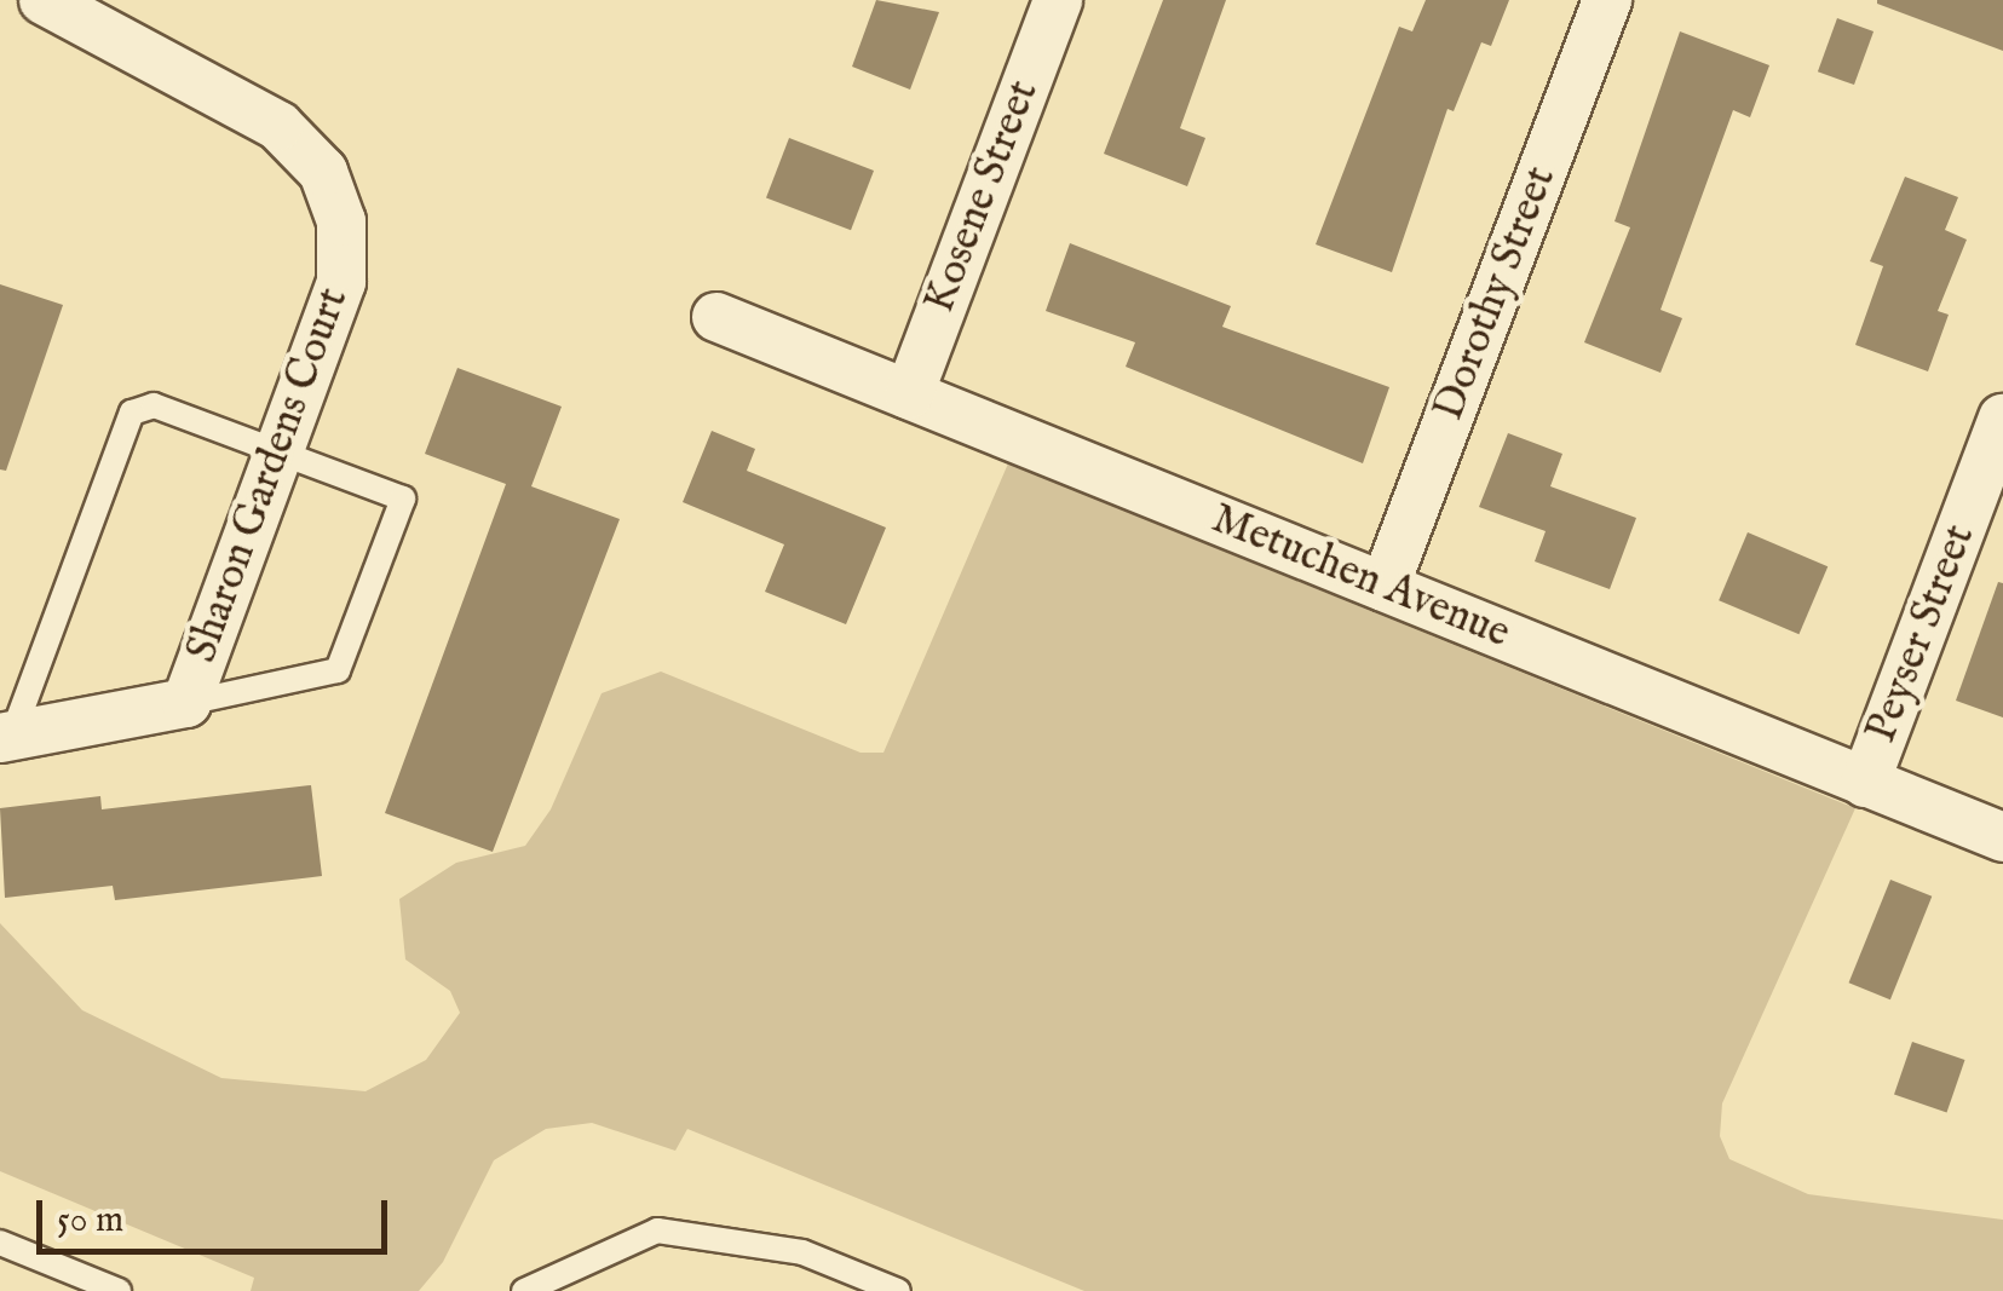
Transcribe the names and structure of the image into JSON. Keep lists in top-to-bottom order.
{
  "streets": {
    "street": [
      "Kosene Street",
      "Dorothy Street",
      "Sharon Gardens Court",
      "Metuchen Avenue",
      "Peyser Street"
    ]
  },
  "crossings": [
    ["Kosene Street", "Metuchen Avenue"],
    ["Dorothy Street", "Metuchen Avenue"],
    ["Metuchen Avenue", "Peyser Street"]
  ],
  "scale_bar": "50 m"
}
